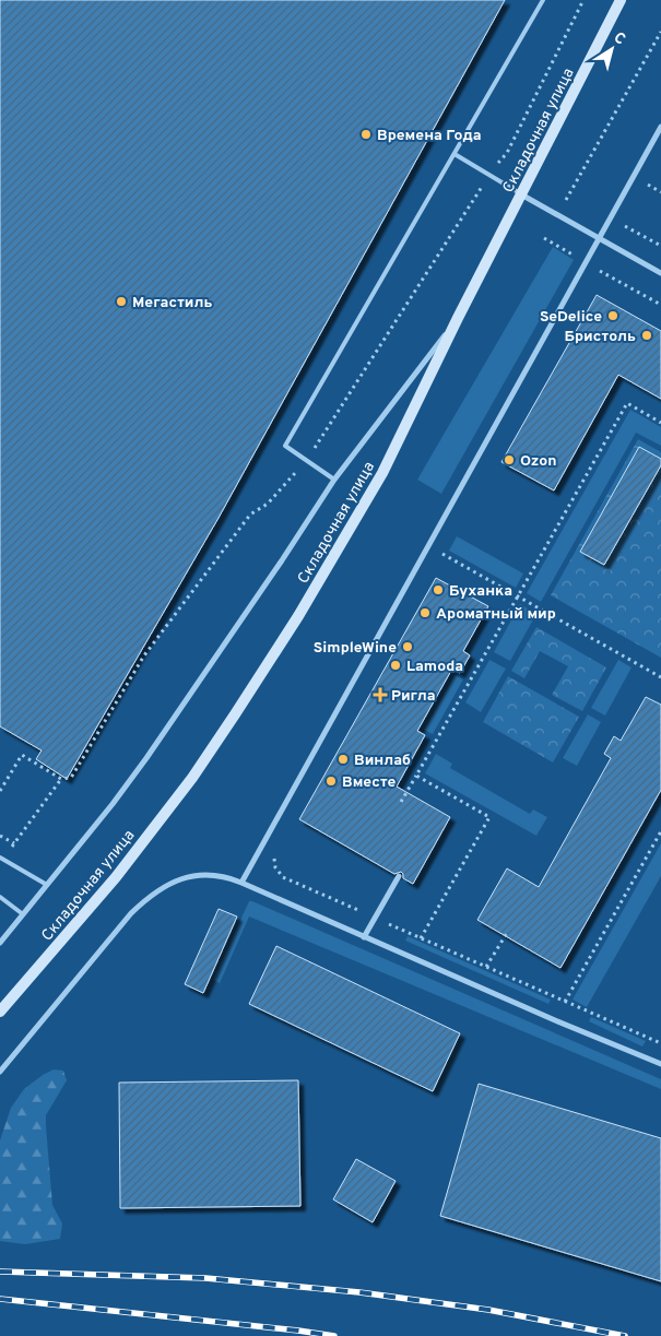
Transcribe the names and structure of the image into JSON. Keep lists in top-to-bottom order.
{
  "streets": {
    "street": ["Складочная улица"]
  },
  "places": {
    "other": [
      "Времена Года",
      "Мегастиль",
      "SeDelice",
      "Бристоль",
      "Ozon",
      "Буханка",
      "Ароматный мир",
      "SimpleWine",
      "Lamoda",
      "Винлаб",
      "Вместе"
    ],
    "health": ["Ригла"]
  },
  "north": "top right"
}
